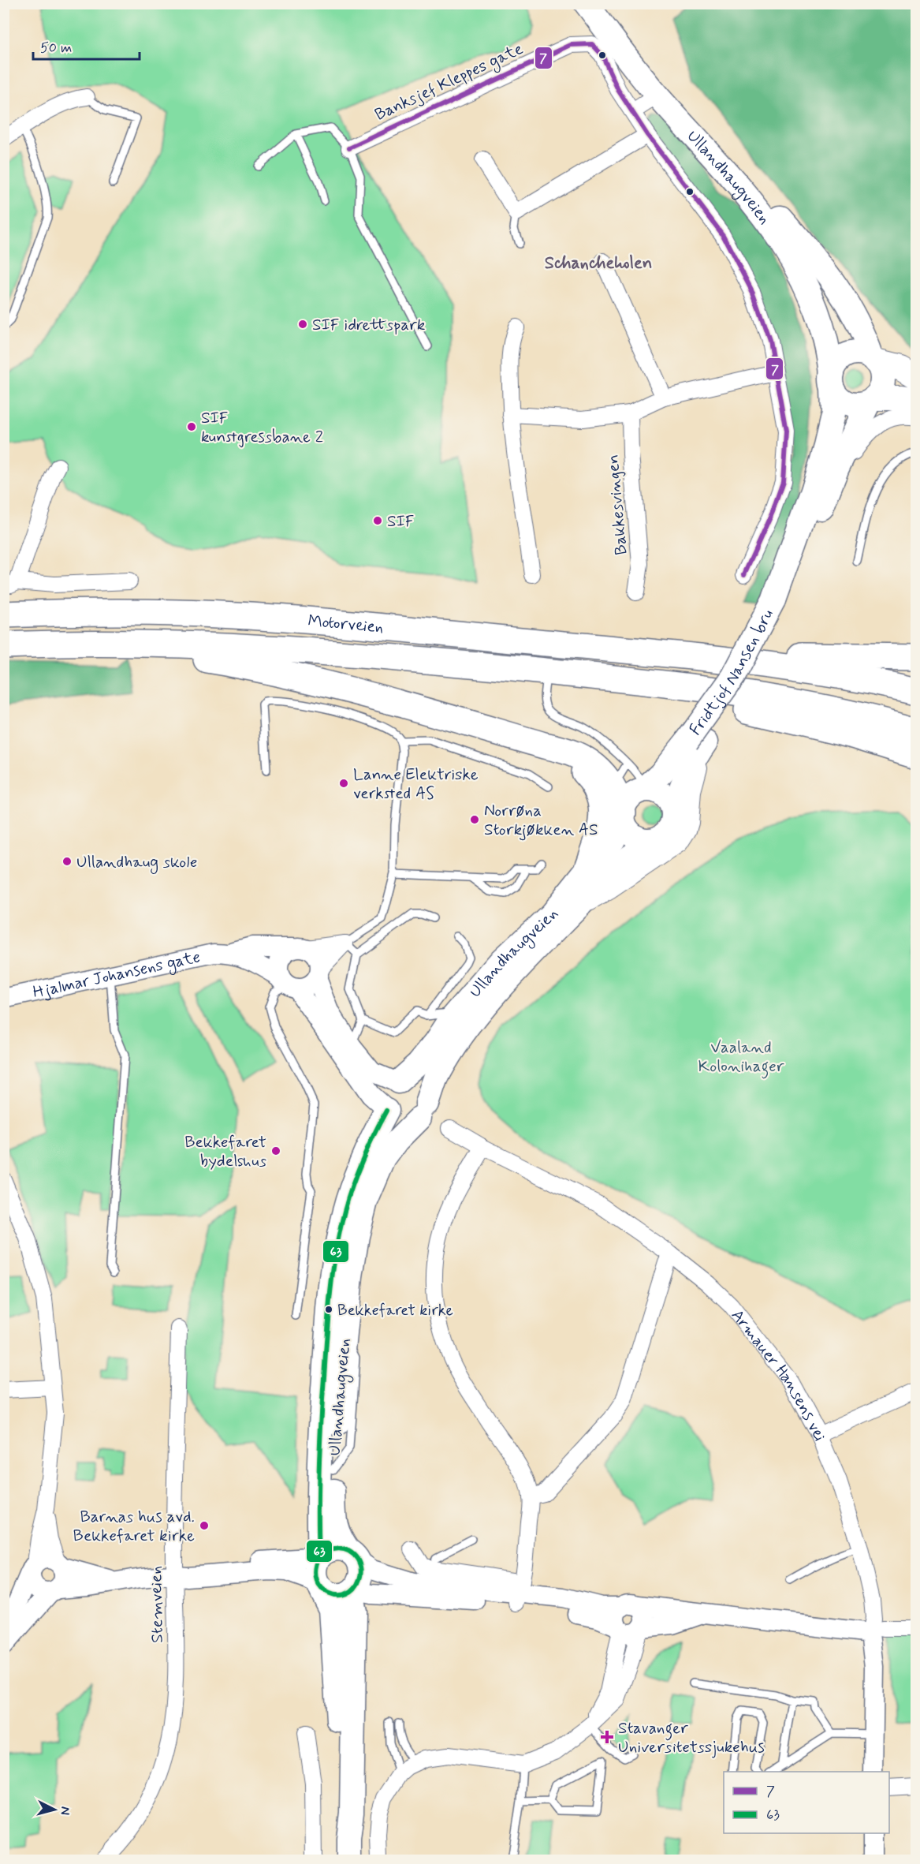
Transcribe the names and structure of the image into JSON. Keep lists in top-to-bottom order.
{
  "streets": {
    "highway": ["Motorveien"],
    "main road": ["Ullandhaugveien", "Fridtjof Nansen bru"],
    "street": [
      "Banksjef Kleppes gate",
      "Bakkesvingen",
      "Hjalmar Johansens gate",
      "Armauer Hansens vei",
      "Stemveien"
    ]
  },
  "crossings": [
    ["Ullandhaugveien", "Fridtjof Nansen bru"],
    ["Ullandhaugveien", "Hjalmar Johansens gate"]
  ],
  "districts": ["Schancheholen"],
  "parks": ["Vaaland Kolonihager"],
  "places": {
    "other": [
      "SIF idrettspark",
      "SIF kunstgressbane 2",
      "SIF",
      "Lanne Elektriske verksted AS",
      "Norrøna Storkjøkken AS",
      "Ullandhaug skole",
      "Bekkefaret bydelshus",
      "Bekkefaret kirke",
      "Barnas hus avd. Bekkefaret kirke"
    ],
    "health": ["Stavanger Universitetssjukehus"]
  },
  "lines": ["transit line 7", "transit line 63"],
  "legend": ["7", "63"],
  "scale_bar": "50 m",
  "north": "right"
}
